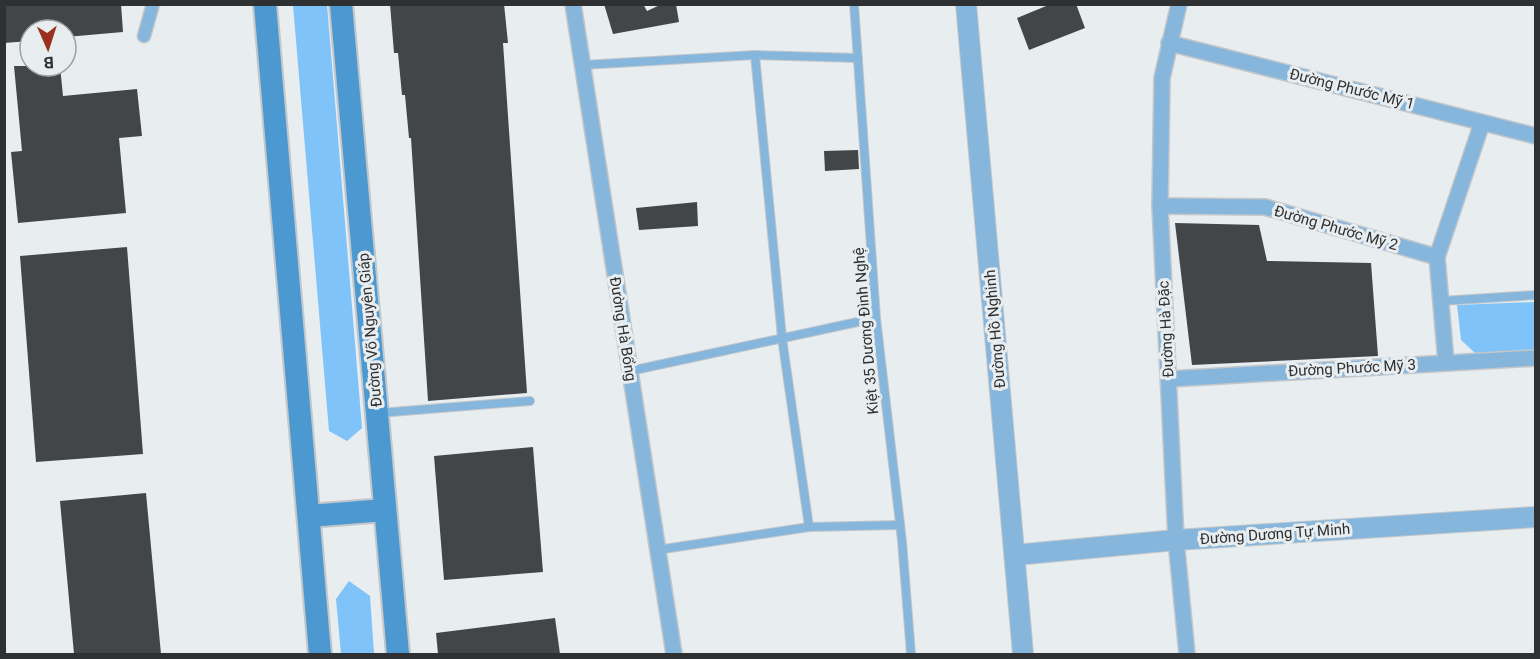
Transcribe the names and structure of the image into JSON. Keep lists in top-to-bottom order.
{
  "streets": {
    "main road": ["Đường Võ Nguyên Giáp"],
    "street": [
      "Đường Phước Mỹ 1",
      "Đường Phước Mỹ 2",
      "Đường Hà Bổng",
      "Đường Hồ Nghinh",
      "Đường Hà Đặc",
      "Đường Phước Mỹ 3",
      "Đường Dương Tự Minh"
    ],
    "lane": ["Kiệt 35 Dương Đình Nghệ"]
  },
  "crossings": [
    ["Đường Phước Mỹ 1", "Đường Hà Đặc"],
    ["Đường Phước Mỹ 2", "Đường Hà Đặc"],
    ["Đường Hồ Nghinh", "Đường Dương Tự Minh"],
    ["Đường Hà Đặc", "Đường Phước Mỹ 3"],
    ["Đường Hà Đặc", "Đường Dương Tự Minh"]
  ],
  "north": "bottom"
}
